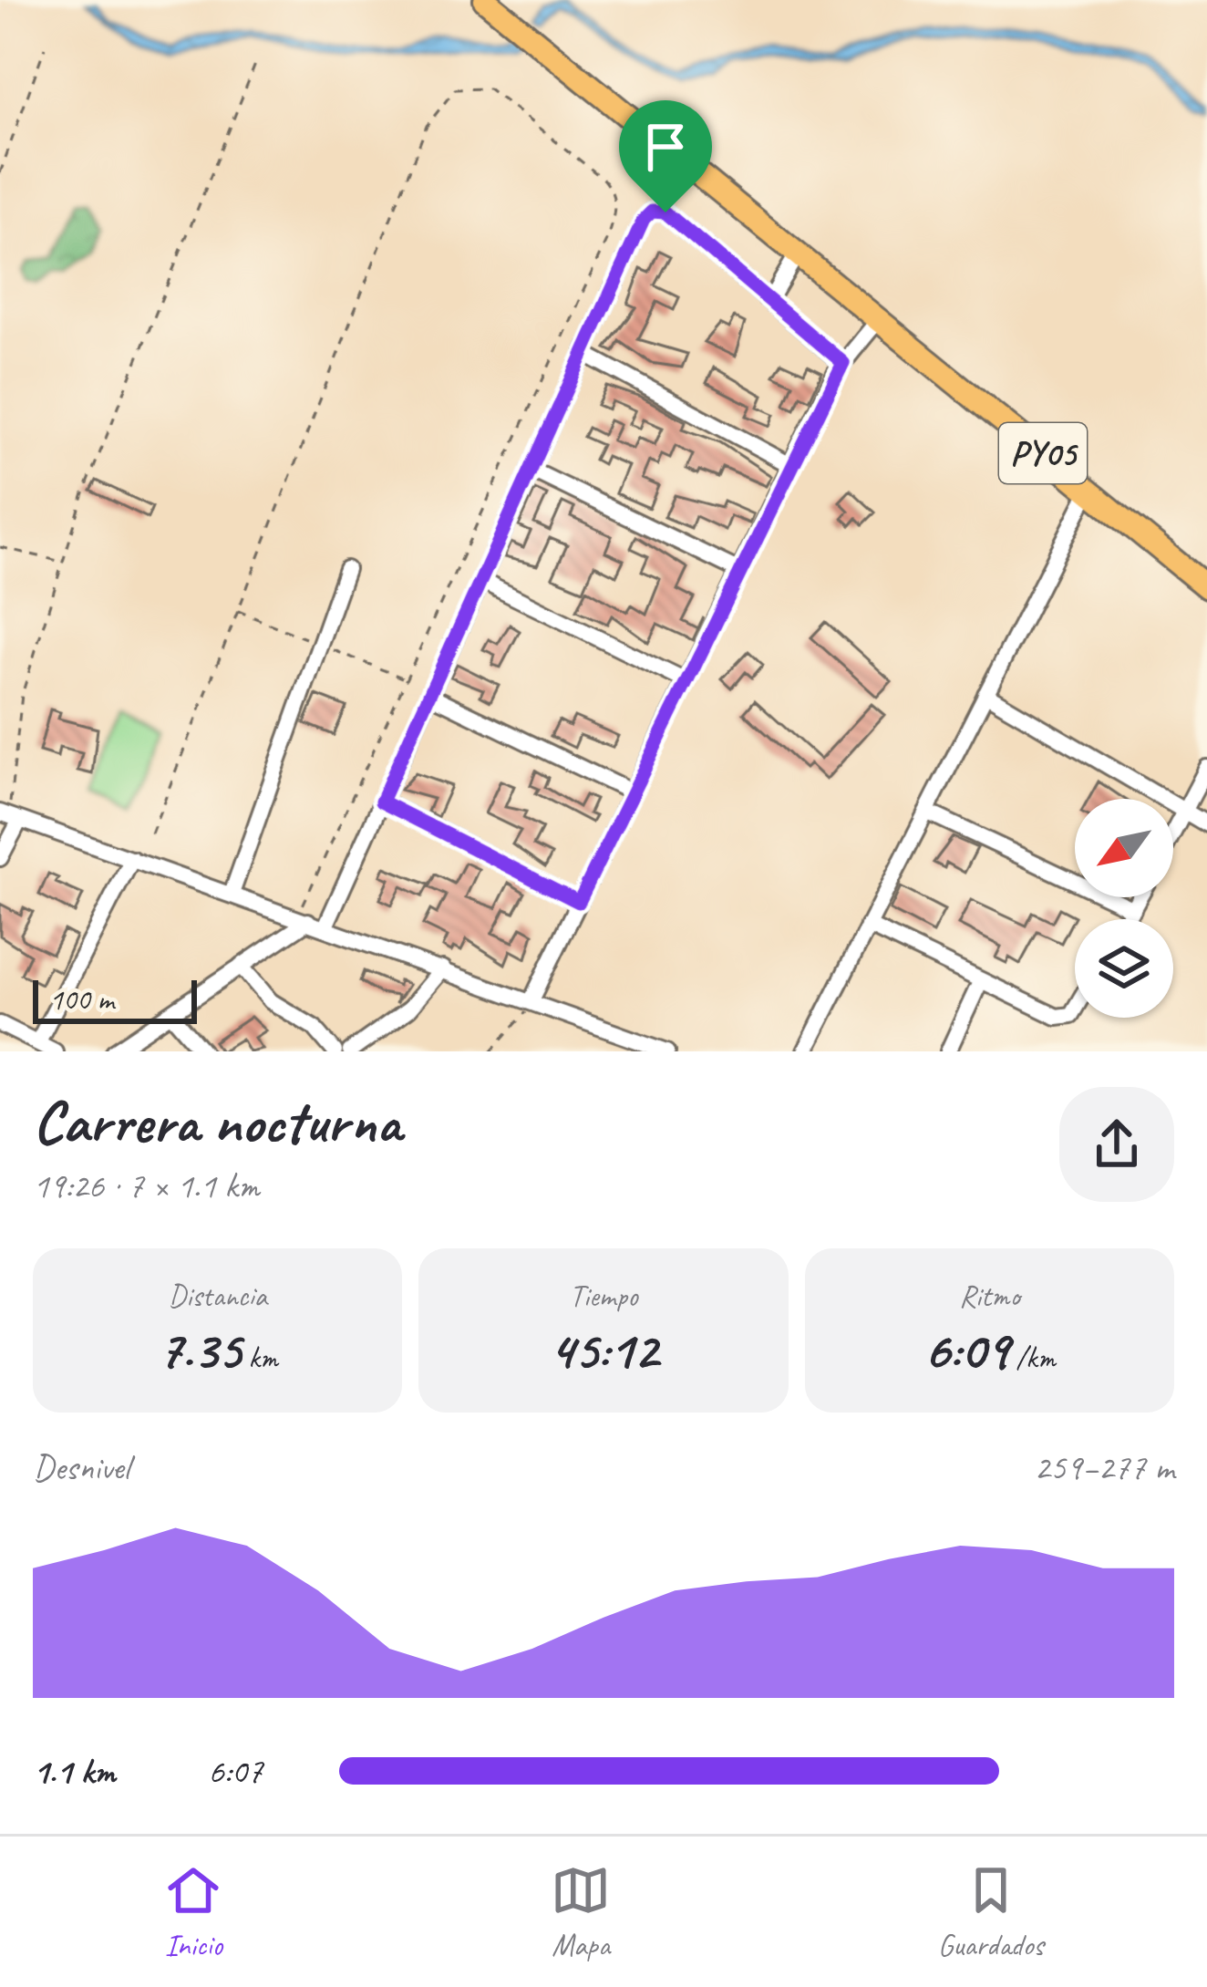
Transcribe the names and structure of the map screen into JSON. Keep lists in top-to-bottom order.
{
  "streets": {
    "highway": ["PY05"]
  },
  "scale_bar": "100 m",
  "north": "bottom left",
  "page": {
    "scale": "100 m",
    "heading": ["Carrera nocturna", "19:26 · 7 × 1.1 km"],
    "stats": [
      ["Distancia", "7.35 km"],
      ["Tiempo", "45:12"],
      ["Ritmo", "6:09 /km"]
    ],
    "chart": ["Desnivel", "259–277 m"],
    "list": [
      {
        "name": "1.1 km",
        "note": "6:07"
      }
    ],
    "tabs": ["Inicio", "Mapa", "Guardados"]
  }
}
